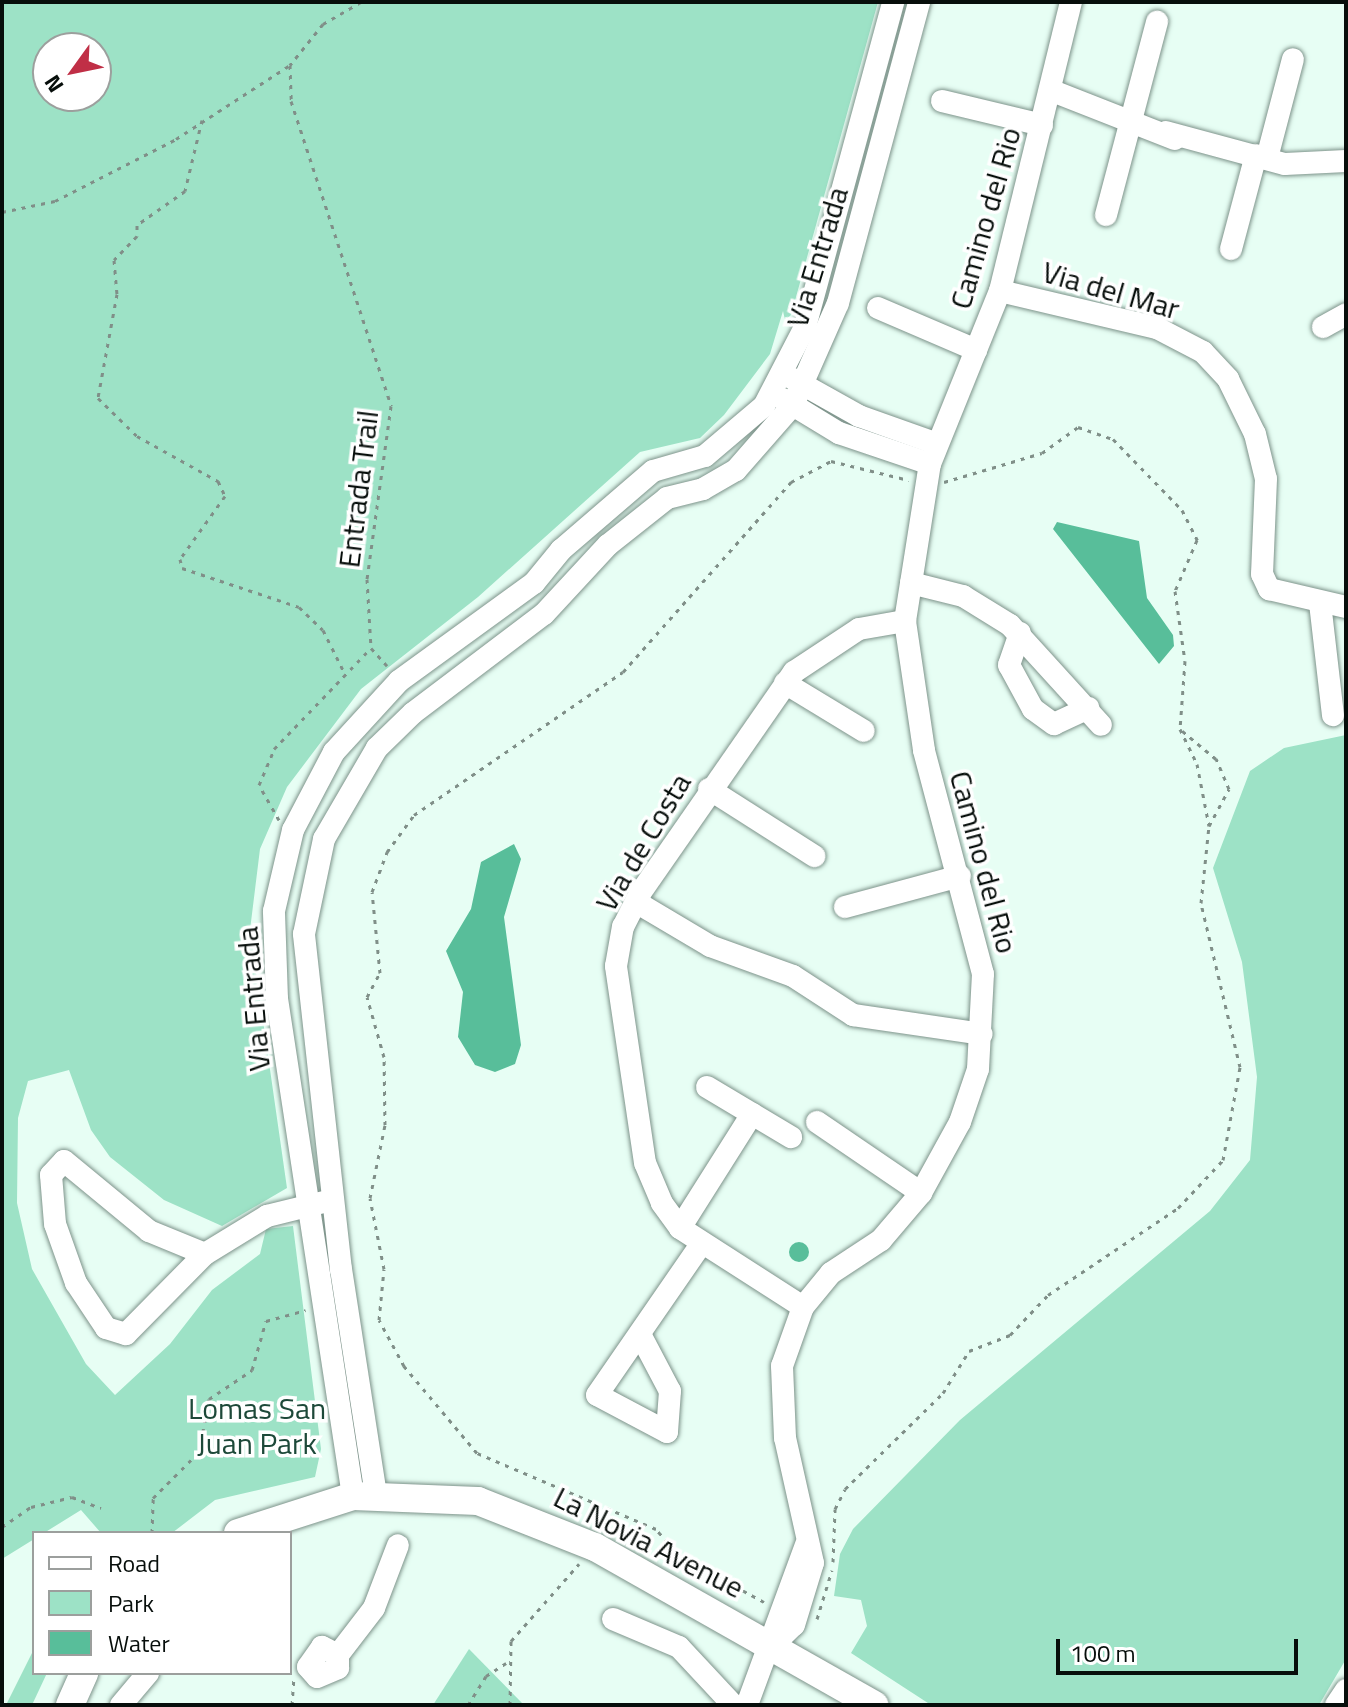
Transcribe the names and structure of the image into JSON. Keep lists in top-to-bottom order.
{
  "streets": {
    "main road": ["La Novia Avenue"],
    "street": [
      "Camino del Rio",
      "Via Entrada",
      "Via del Mar",
      "Via de Costa"
    ],
    "path": ["Entrada Trail"]
  },
  "crossings": [
    ["Camino del Rio", "Via del Mar"],
    ["Camino del Rio", "Via de Costa"],
    ["Camino del Rio", "La Novia Avenue"],
    ["Via Entrada", "La Novia Avenue"]
  ],
  "parks": ["Lomas San Juan Park"],
  "legend": ["Road", "Park", "Water"],
  "scale_bar": "100 m",
  "north": "bottom left"
}
